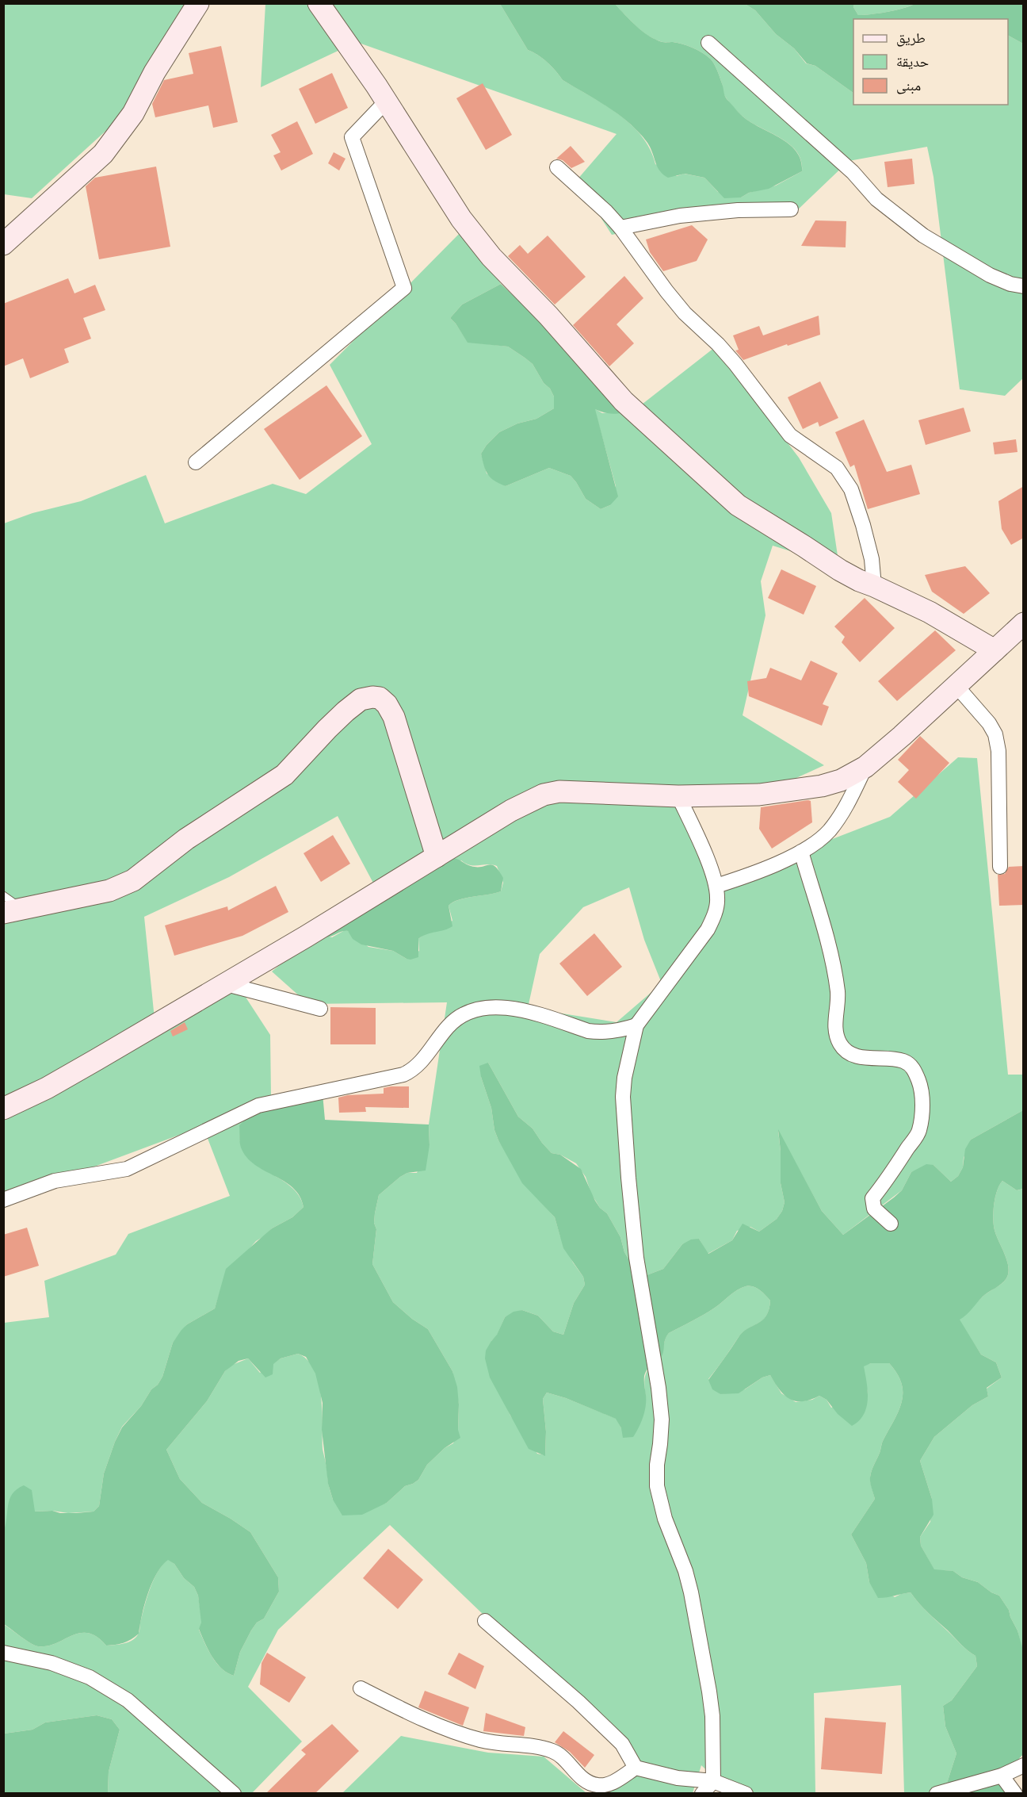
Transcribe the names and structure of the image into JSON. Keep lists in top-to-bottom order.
{
  "legend": ["طريق", "حديقة", "مبنى"]
}
